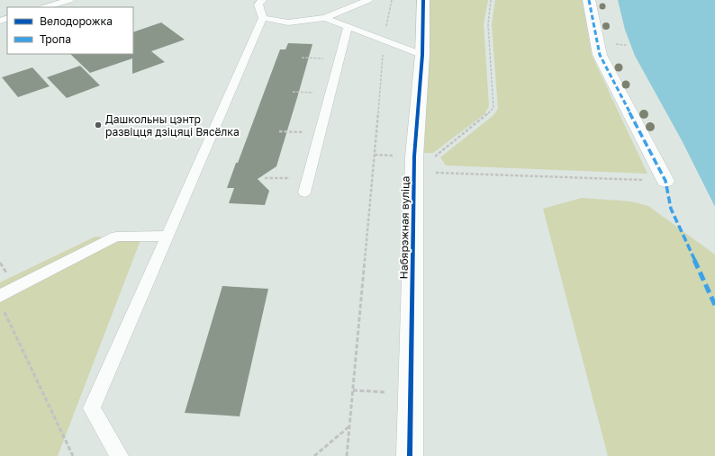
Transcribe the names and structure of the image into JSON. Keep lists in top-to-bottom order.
{
  "streets": {
    "street": ["Набярэжная вуліца"]
  },
  "places": ["Дашкольны цэнтр развіцця дзіцяці Вясёлка"],
  "legend": ["Велодорожка", "Тропа"]
}
